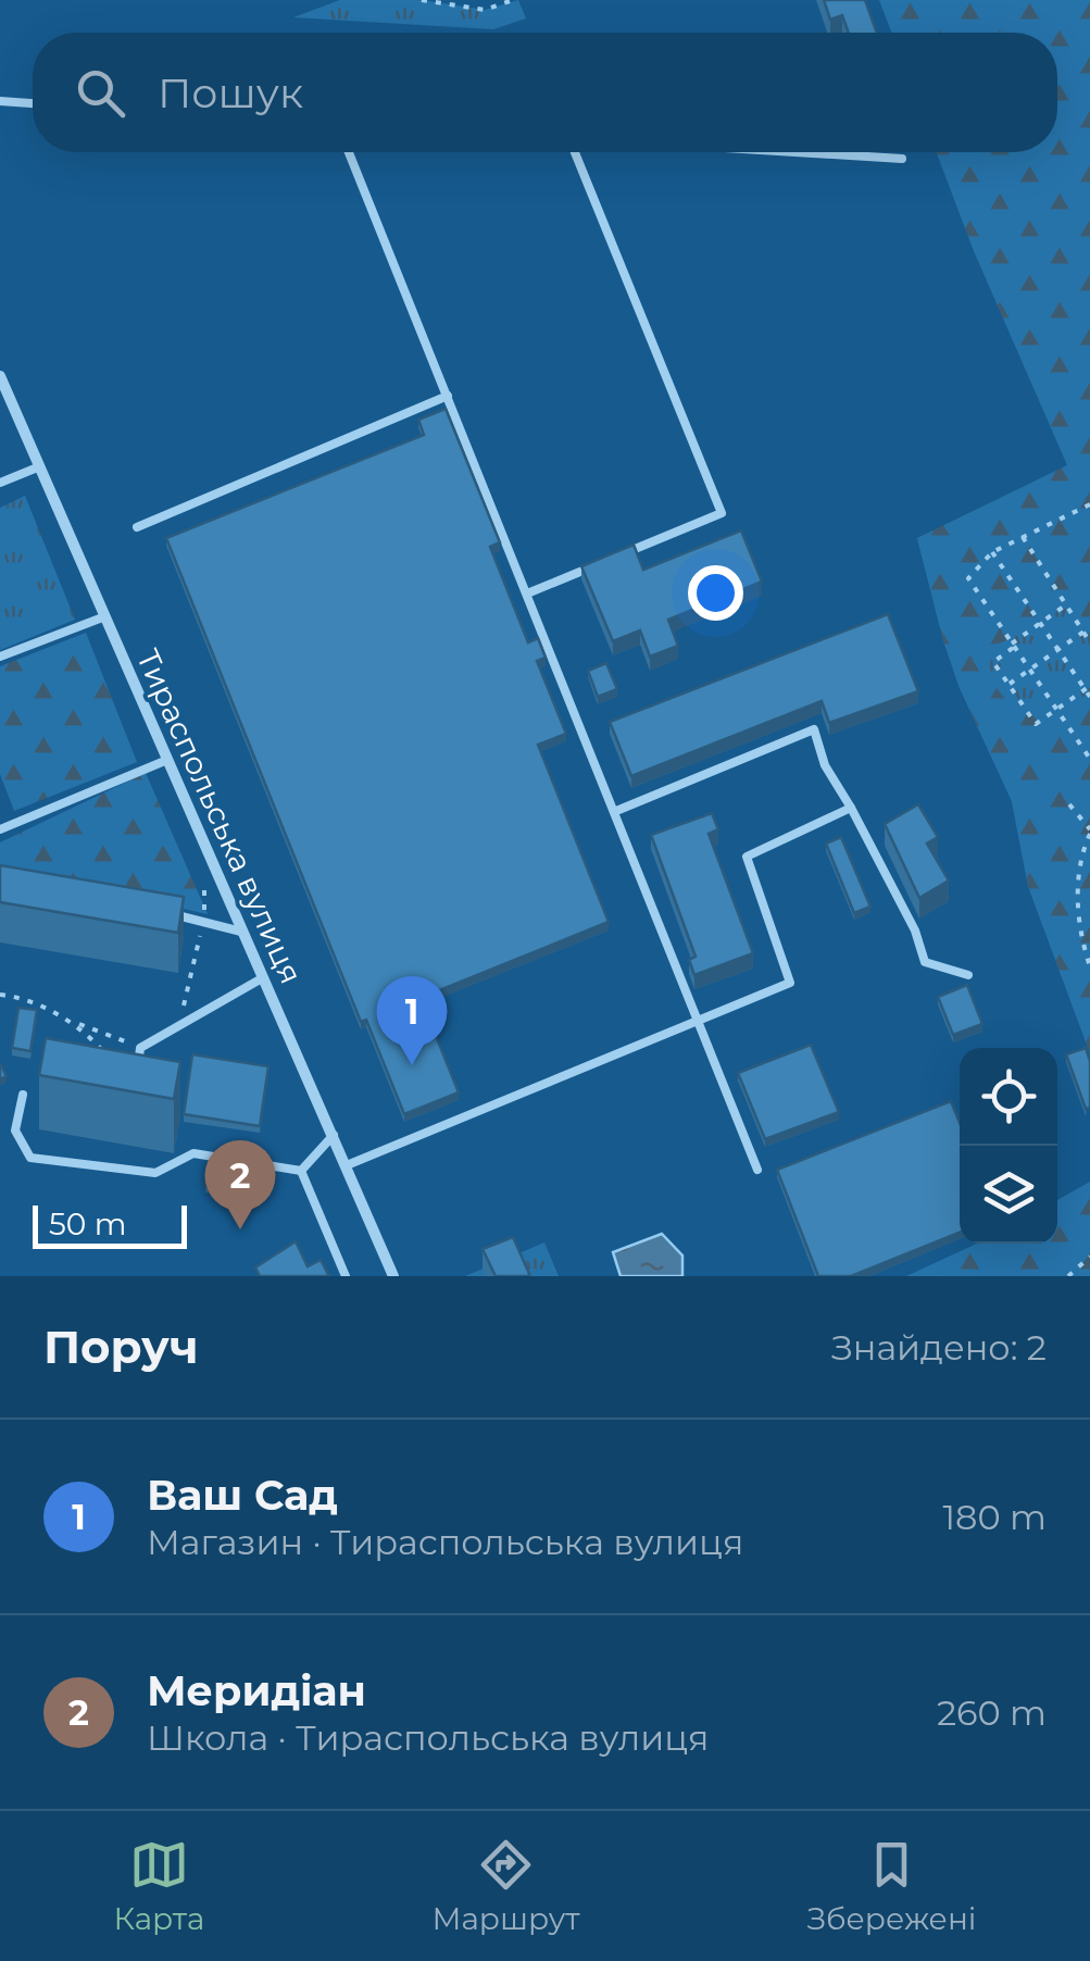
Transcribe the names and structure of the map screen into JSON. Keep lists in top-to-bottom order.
{
  "streets": {
    "street": ["Тираспольська вулиця"]
  },
  "scale_bar": "50 m",
  "page": {
    "search": "Пошук",
    "pins": ["1", "2"],
    "scale": "50 m",
    "heading": ["Поруч", "Знайдено: 2"],
    "list": [
      {
        "mark": "1",
        "name": "Ваш Сад",
        "note": "Магазин · Тираспольська вулиця",
        "value": "180 m"
      },
      {
        "mark": "2",
        "name": "Меридіан",
        "note": "Школа · Тираспольська вулиця",
        "value": "260 m"
      }
    ],
    "nav": ["Карта", "Маршрут", "Збережені"]
  }
}
